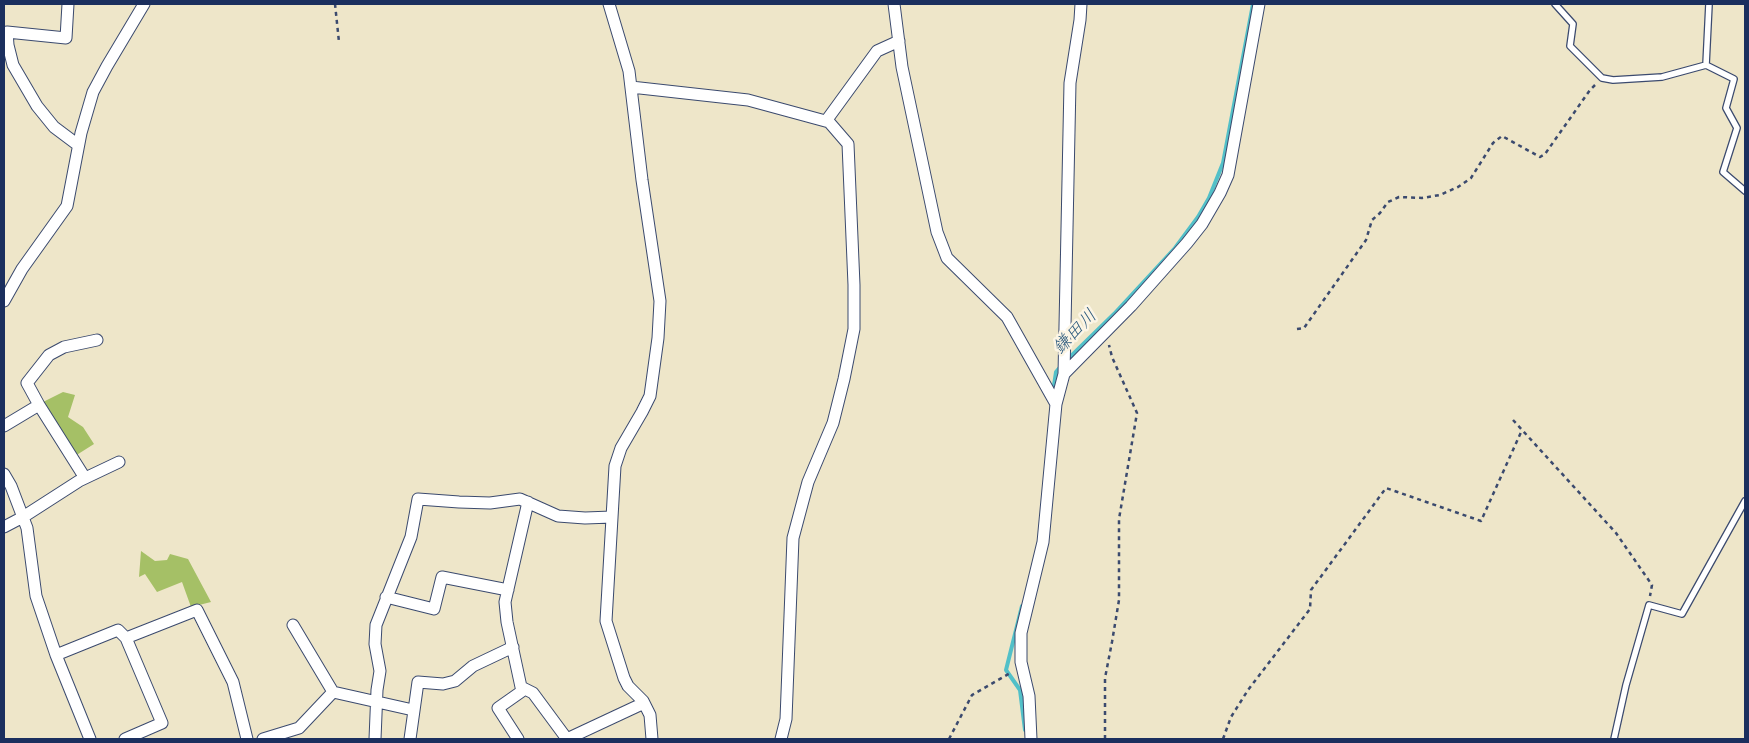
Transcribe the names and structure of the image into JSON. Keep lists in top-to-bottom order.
{
  "water": ["鎌田川"]
}
